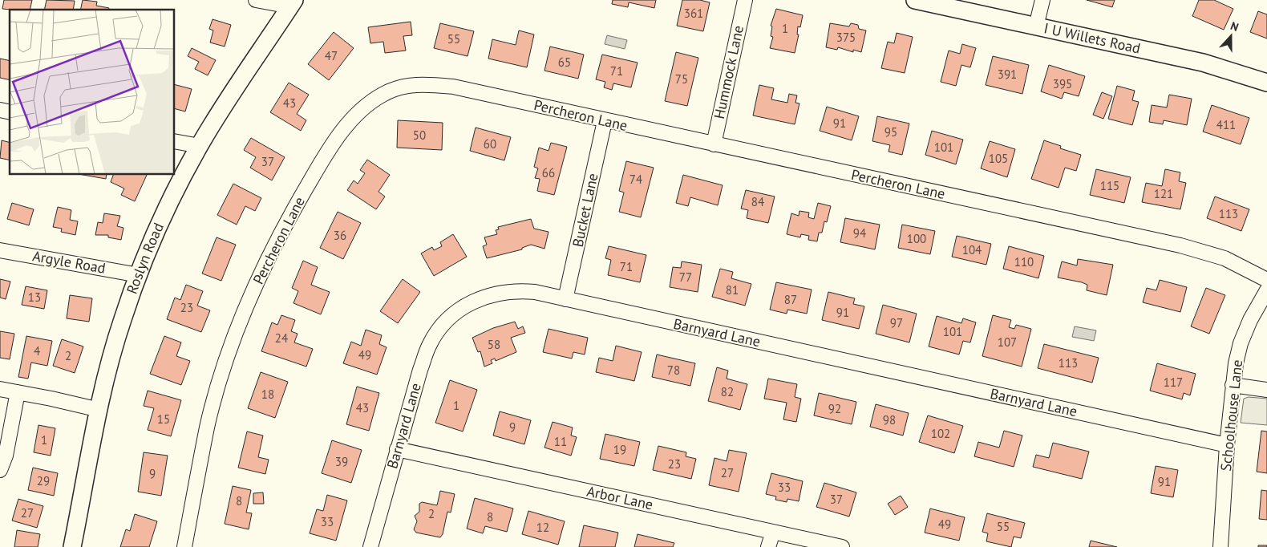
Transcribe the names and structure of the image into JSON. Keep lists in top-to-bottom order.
{
  "streets": {
    "main road": ["I U Willets Road", "Roslyn Road"],
    "street": [
      "Hummock Lane",
      "Percheron Lane",
      "Bucket Lane",
      "Argyle Road",
      "Barnyard Lane",
      "Schoolhouse Lane",
      "Arbor Lane"
    ]
  },
  "crossings": [
    ["Hummock Lane", "Percheron Lane"],
    ["Percheron Lane", "Bucket Lane"],
    ["Bucket Lane", "Barnyard Lane"],
    ["Roslyn Road", "Argyle Road"],
    ["Barnyard Lane", "Schoolhouse Lane"],
    ["Barnyard Lane", "Arbor Lane"]
  ],
  "house_numbers": [
    "361",
    "1",
    "375",
    "55",
    "47",
    "65",
    "71",
    "391",
    "75",
    "395",
    "43",
    "91",
    "411",
    "95",
    "50",
    "60",
    "101",
    "105",
    "37",
    "66",
    "74",
    "115",
    "121",
    "84",
    "113",
    "94",
    "36",
    "100",
    "104",
    "110",
    "71",
    "77",
    "81",
    "13",
    "87",
    "23",
    "91",
    "97",
    "101",
    "24",
    "107",
    "58",
    "4",
    "49",
    "2",
    "113",
    "78",
    "117",
    "82",
    "18",
    "1",
    "43",
    "92",
    "15",
    "98",
    "9",
    "102",
    "1",
    "11",
    "19",
    "39",
    "23",
    "27",
    "9",
    "29",
    "91",
    "33",
    "37",
    "8",
    "27",
    "2",
    "8",
    "33",
    "49",
    "55",
    "12"
  ],
  "north": "top"
}
